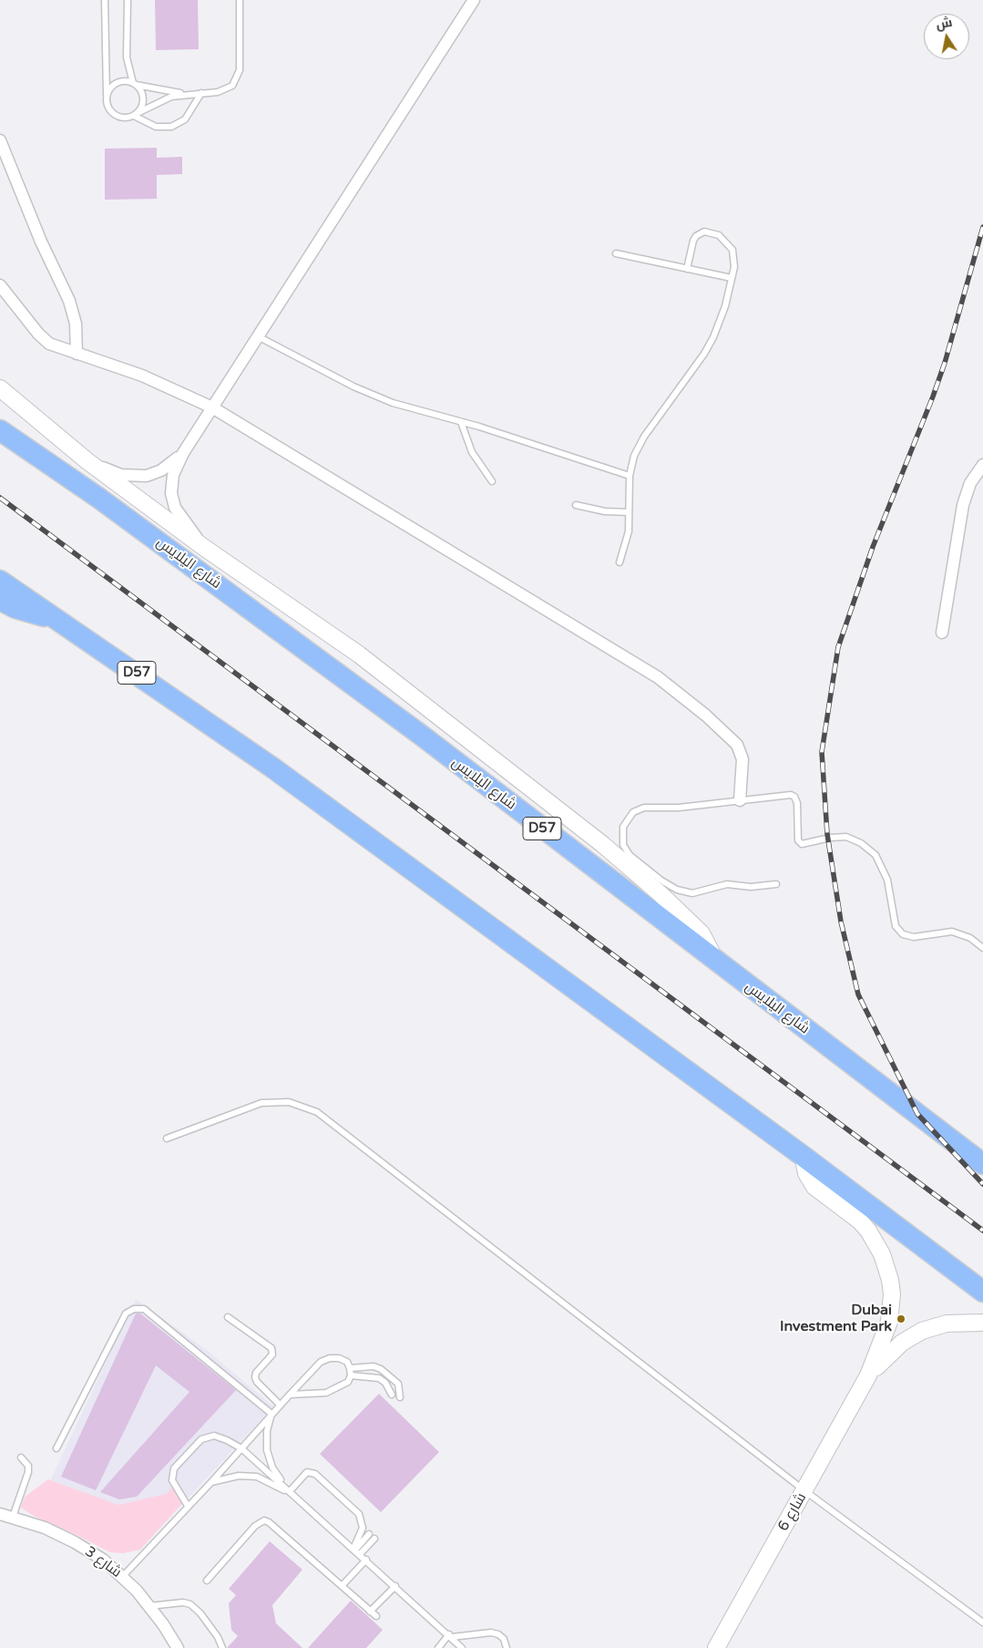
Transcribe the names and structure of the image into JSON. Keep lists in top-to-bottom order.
{
  "streets": {
    "highway": ["شارع اليلايس", "D57"],
    "street": ["شارع 6", "شارع 3"]
  },
  "places": ["Dubai Investment Park"],
  "north": "top"
}
